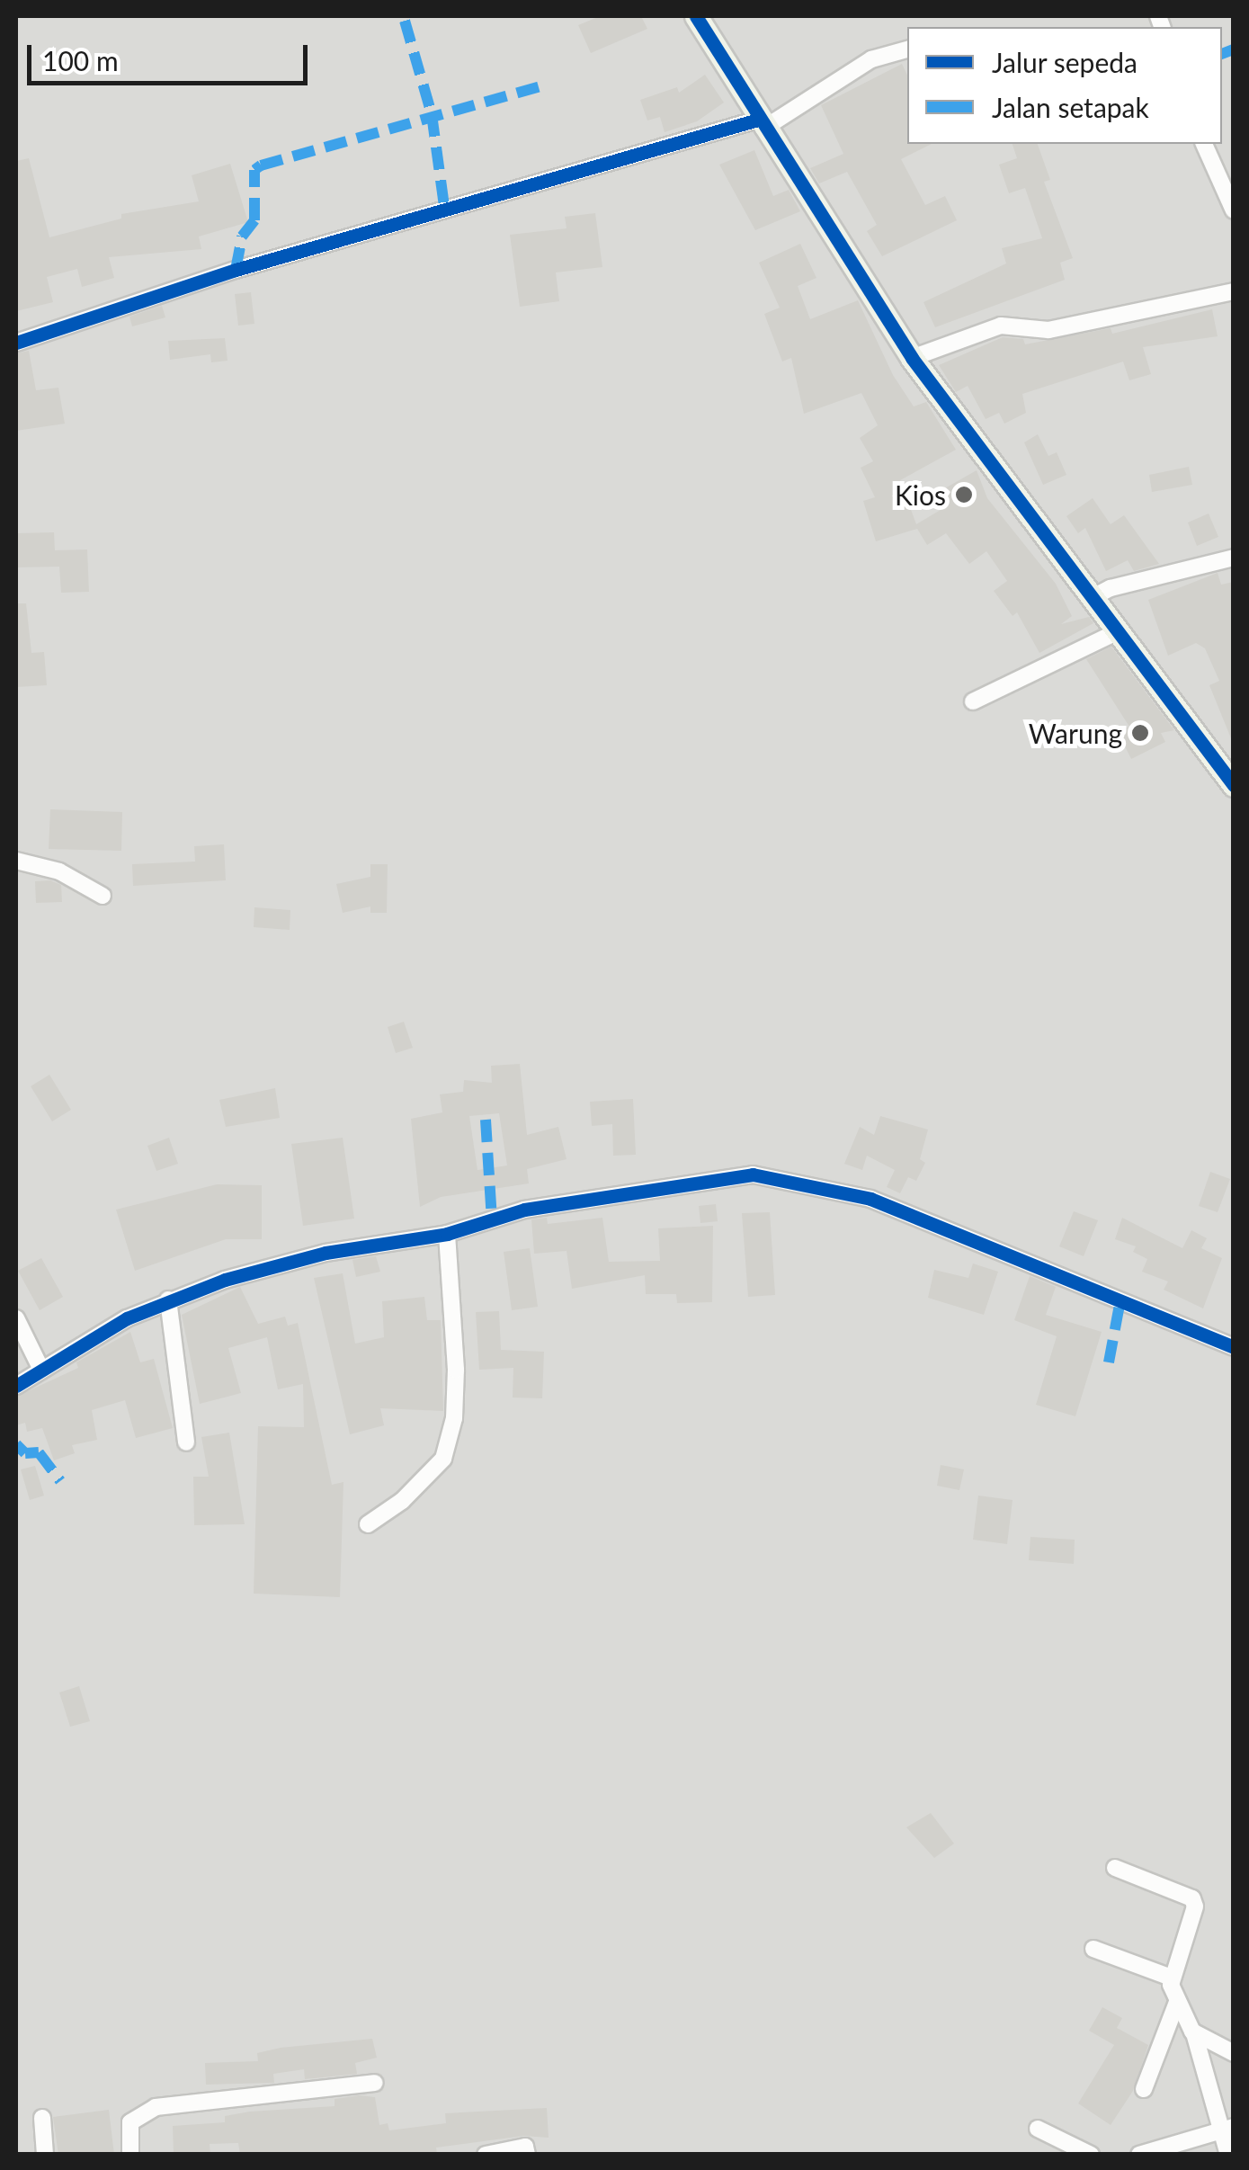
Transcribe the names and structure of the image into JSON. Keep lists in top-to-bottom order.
{
  "places": ["Kios", "Warung"],
  "legend": ["Jalur sepeda", "Jalan setapak"],
  "scale_bar": "100 m"
}
